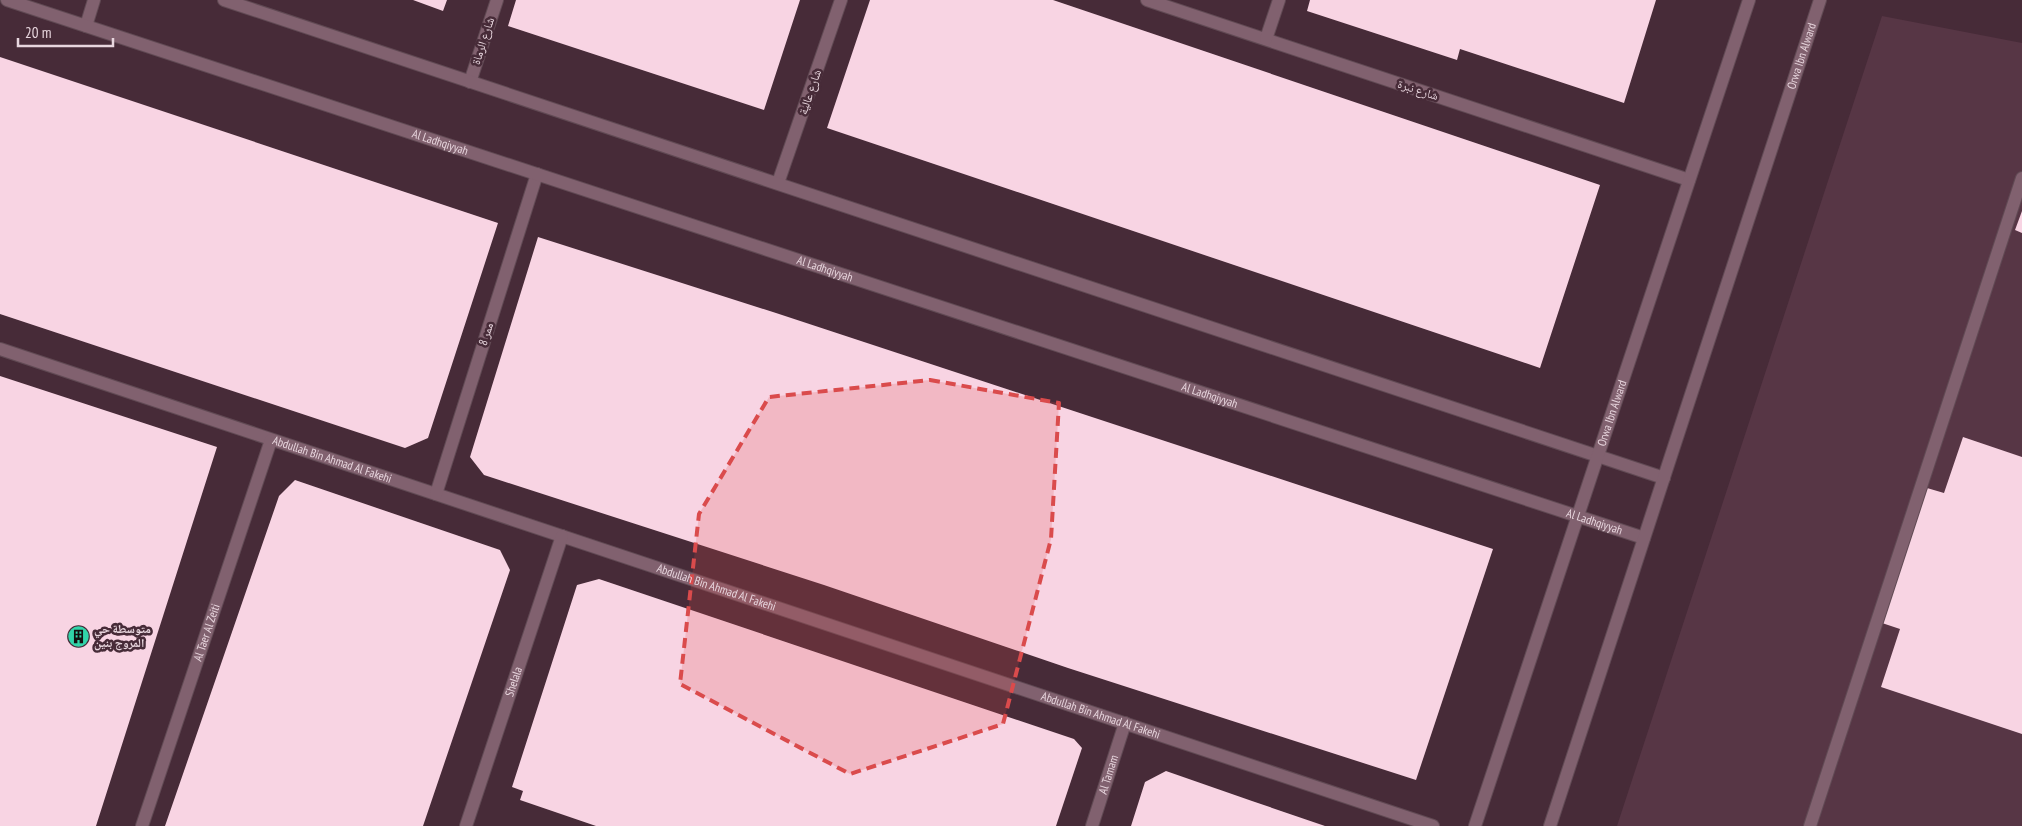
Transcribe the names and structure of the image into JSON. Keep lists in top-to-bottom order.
{
  "streets": {
    "street": [
      "شارع الرماة",
      "Orwa Ibn Alward",
      "شارع نبرة",
      "شارع عالية",
      "Al Ladhqiyyah",
      "ممر 8",
      "Abdullah Bin Ahmad Al Fakehi",
      "Al Taer Al Zeiti",
      "Shelala",
      "Al Tamam"
    ]
  },
  "crossings": [
    ["Orwa Ibn Alward", "شارع نبرة"],
    ["Orwa Ibn Alward", "Al Ladhqiyyah"],
    ["Al Ladhqiyyah", "ممر 8"],
    ["ممر 8", "Abdullah Bin Ahmad Al Fakehi"],
    ["Abdullah Bin Ahmad Al Fakehi", "Al Taer Al Zeiti"],
    ["Abdullah Bin Ahmad Al Fakehi", "Shelala"],
    ["Abdullah Bin Ahmad Al Fakehi", "Al Tamam"]
  ],
  "places": {
    "building": ["متوسطة حي المروج بنين"]
  },
  "scale_bar": "20 m"
}
